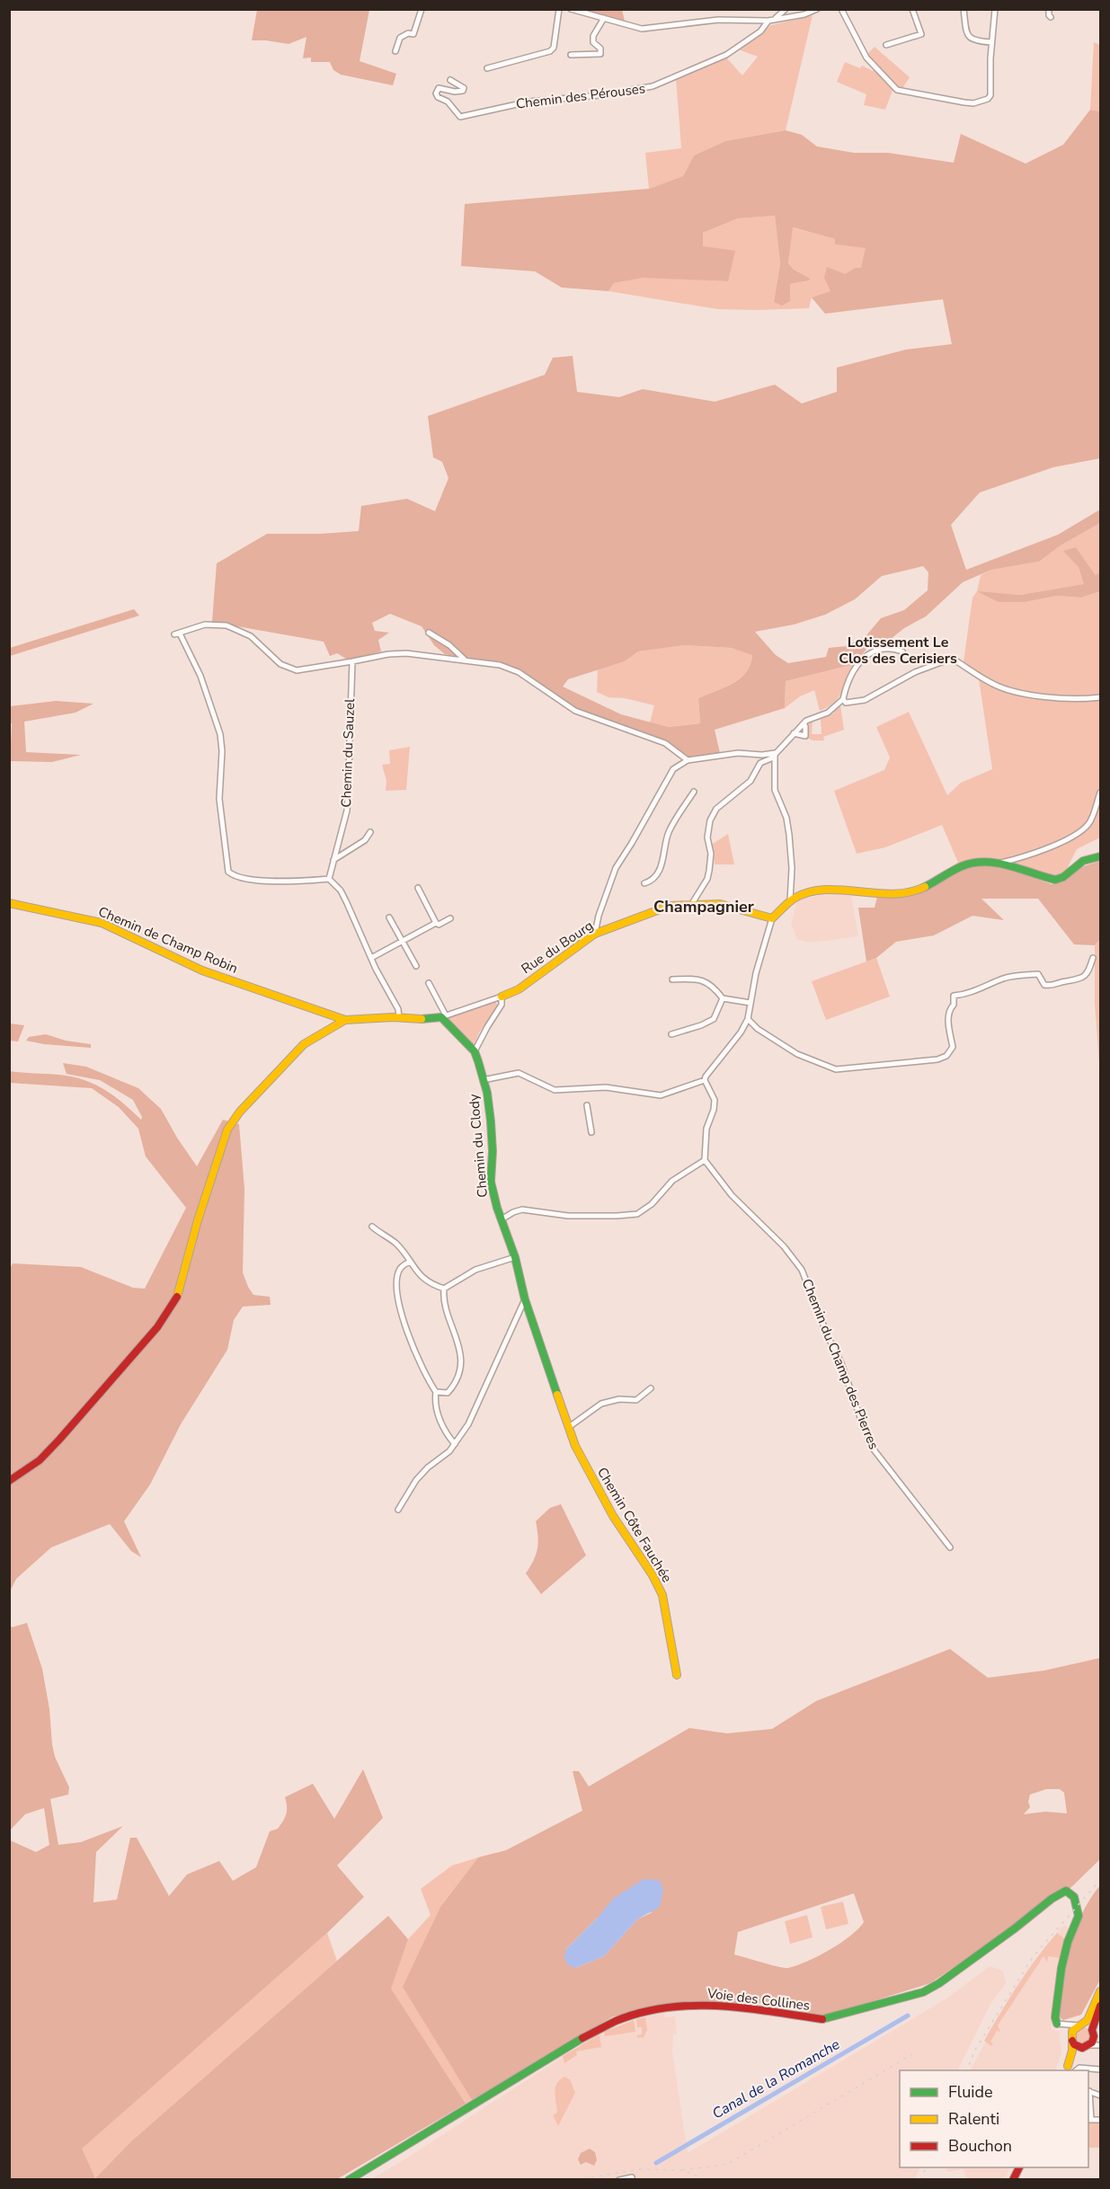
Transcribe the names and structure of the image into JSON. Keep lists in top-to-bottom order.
{
  "streets": {
    "street": [
      "Chemin des Pérouses",
      "Chemin du Sauzel",
      "Chemin de Champ Robin",
      "Rue du Bourg",
      "Chemin du Clody",
      "Chemin du Champ des Pierres",
      "Chemin Côte Fauchée",
      "Voie des Collines"
    ]
  },
  "crossings": [
    ["Chemin du Clody", "Chemin Côte Fauchée"]
  ],
  "districts": ["Lotissement Le Clos des Cerisiers", "Champagnier"],
  "water": ["Canal de la Romanche"],
  "legend": ["Fluide", "Ralenti", "Bouchon"]
}
